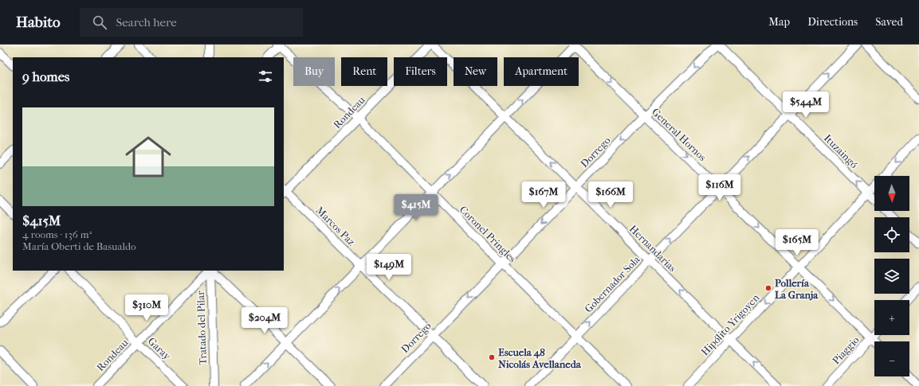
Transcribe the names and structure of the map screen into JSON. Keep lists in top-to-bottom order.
{
  "streets": {
    "street": [
      "Rondeau",
      "General Hornos",
      "Ituzaingó",
      "Dorrego",
      "Marcos Paz",
      "Coronel Pringles",
      "Hernandarias",
      "Gobernador Sola",
      "Hipólito Yrigoyen",
      "Tratado del Pilar",
      "Garay",
      "Piaggio"
    ]
  },
  "crossings": [
    ["Rondeau", "Marcos Paz"],
    ["Rondeau", "Coronel Pringles"],
    ["Rondeau", "Hernandarias"],
    ["Rondeau", "Garay"],
    ["General Hornos", "Dorrego"],
    ["General Hornos", "Gobernador Sola"],
    ["General Hornos", "Hipólito Yrigoyen"],
    ["General Hornos", "Piaggio"],
    ["Ituzaingó", "Dorrego"],
    ["Ituzaingó", "Gobernador Sola"],
    ["Ituzaingó", "Hipólito Yrigoyen"],
    ["Dorrego", "Marcos Paz"],
    ["Dorrego", "Coronel Pringles"],
    ["Dorrego", "Hernandarias"],
    ["Coronel Pringles", "Gobernador Sola"],
    ["Hernandarias", "Gobernador Sola"],
    ["Hernandarias", "Hipólito Yrigoyen"]
  ],
  "one_way": [
    "General Hornos",
    "Ituzaingó",
    "Dorrego",
    "Hernandarias",
    "Gobernador Sola",
    "Hipólito Yrigoyen"
  ],
  "places": ["Pollería La Granja", "Escuela 48 Nicolás Avellaneda"],
  "north": "bottom",
  "page": {
    "header": "Habito",
    "search": "Search here",
    "nav": ["Map", "Directions", "Saved"],
    "chip": [
      "Buy",
      "Rent",
      "Filters",
      "New",
      "Apartment"
    ],
    "heading": "9 homes",
    "price": [
      "$544M",
      "$116M",
      "$167M",
      "$166M",
      "$415M",
      "$165M",
      "$149M",
      "$310M",
      "$204M"
    ],
    "list": [
      {
        "name": "$415M",
        "note": "4 rooms · 136 m² · María Oberti de Basualdo"
      }
    ],
    "map_buttons": ["+", "−"]
  }
}
